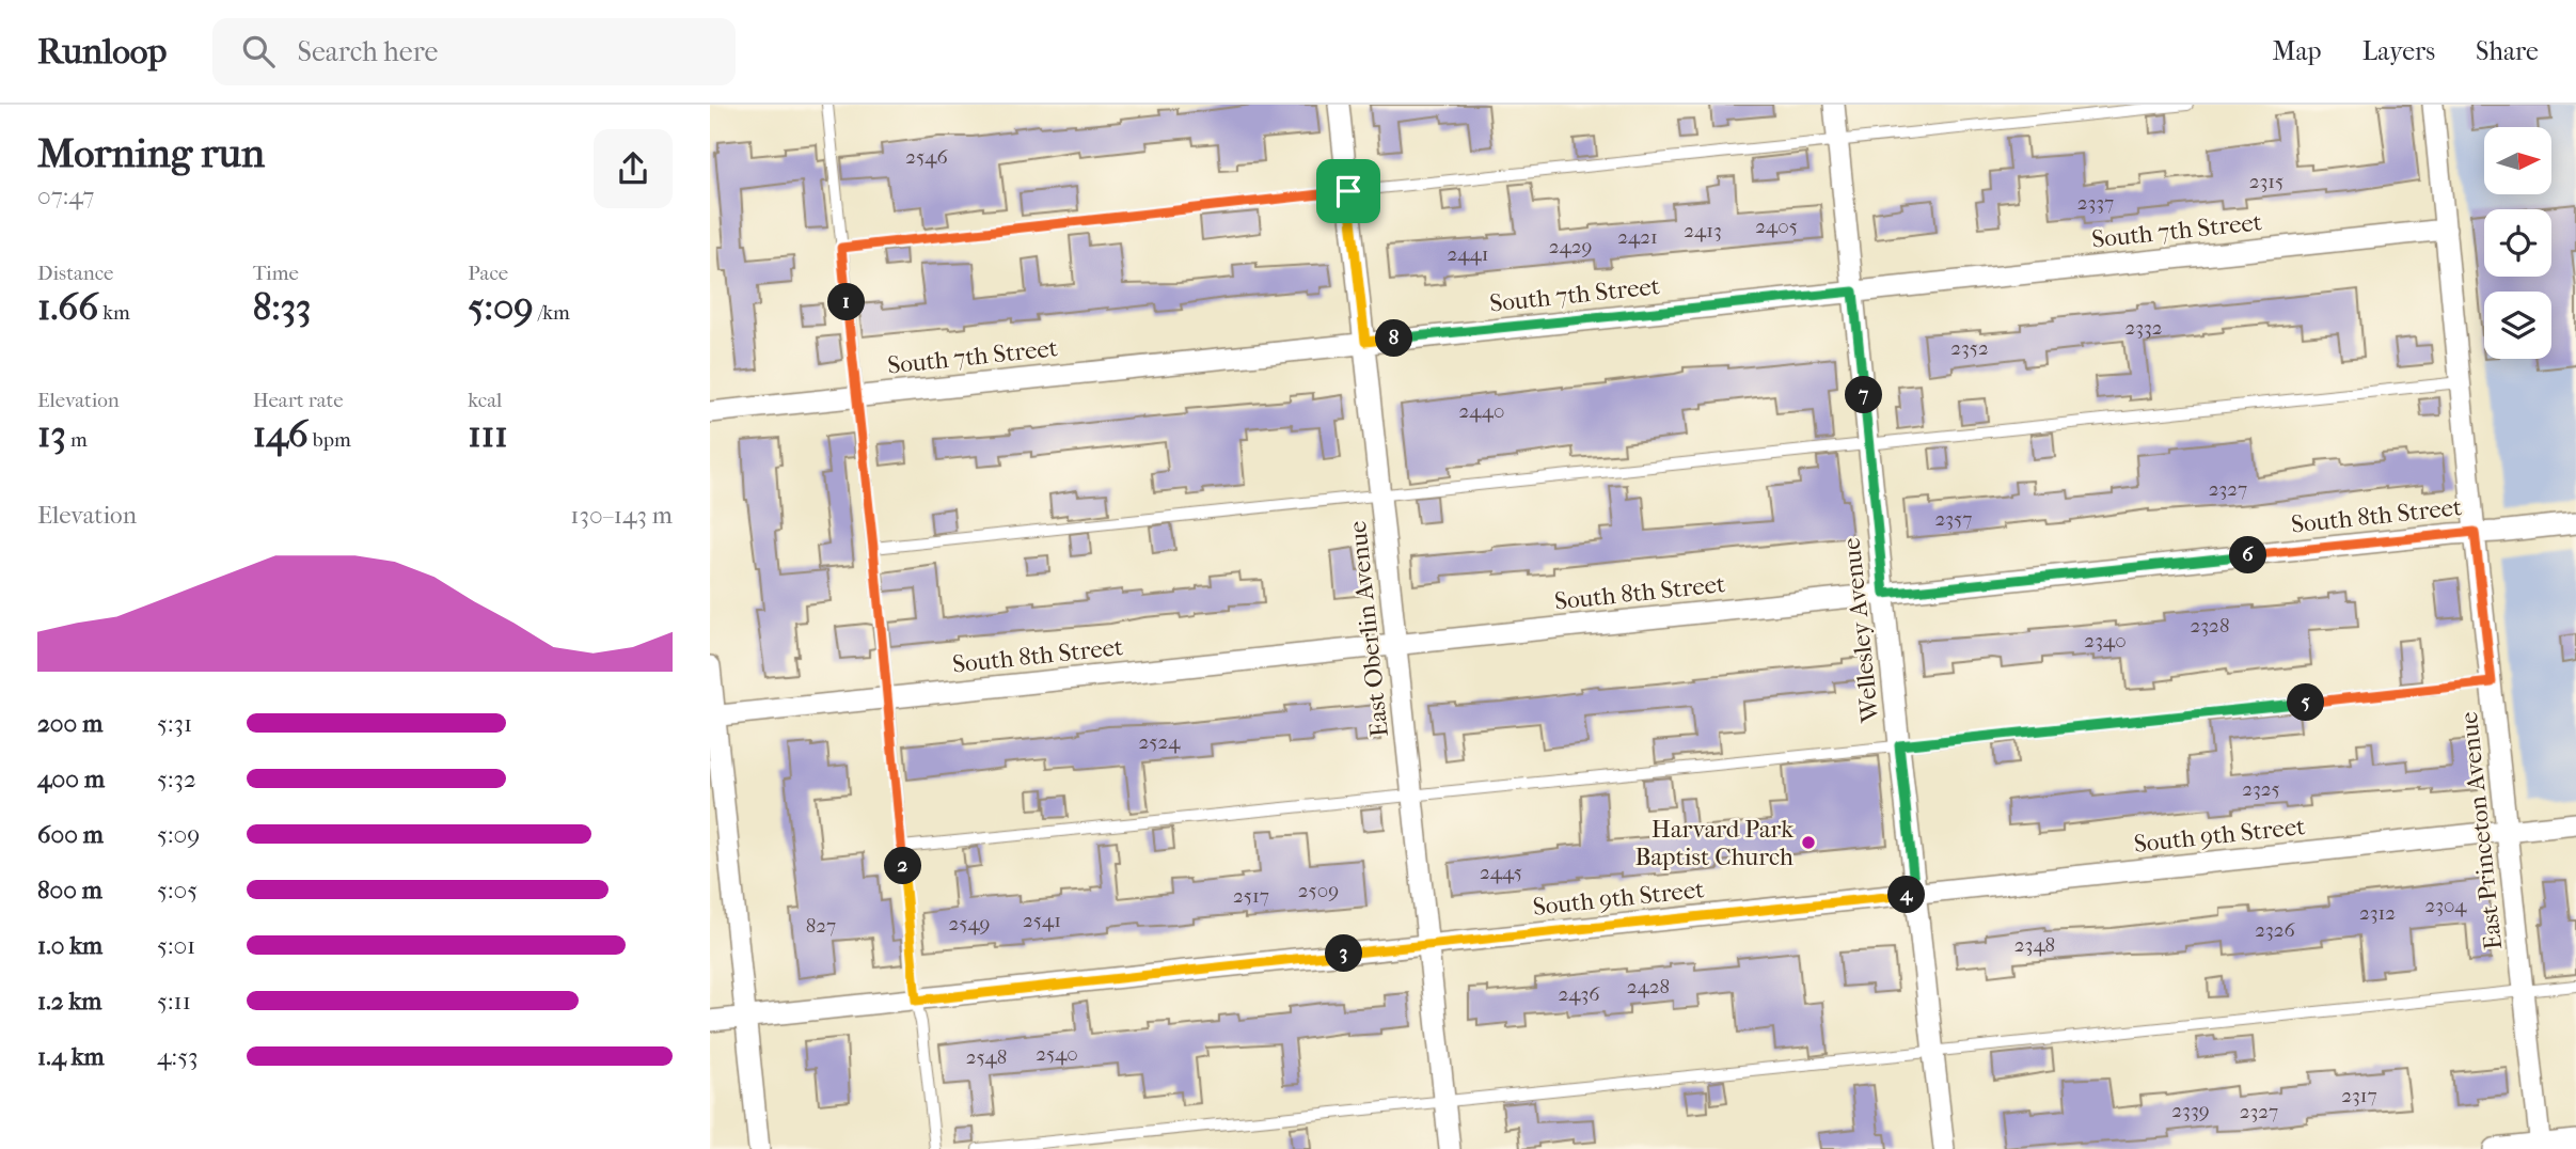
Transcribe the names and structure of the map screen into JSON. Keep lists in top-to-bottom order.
{
  "streets": {
    "street": [
      "South 7th Street",
      "South 8th Street",
      "East Oberlin Avenue",
      "Wellesley Avenue",
      "East Princeton Avenue",
      "South 9th Street"
    ]
  },
  "crossings": [
    ["South 7th Street", "East Oberlin Avenue"],
    ["South 7th Street", "Wellesley Avenue"],
    ["South 7th Street", "East Princeton Avenue"],
    ["South 8th Street", "East Oberlin Avenue"],
    ["South 8th Street", "Wellesley Avenue"],
    ["South 8th Street", "East Princeton Avenue"],
    ["East Oberlin Avenue", "South 9th Street"],
    ["Wellesley Avenue", "South 9th Street"],
    ["East Princeton Avenue", "South 9th Street"]
  ],
  "places": ["Harvard Park Baptist Church"],
  "house_numbers": [
    "2546",
    "2315",
    "2337",
    "2405",
    "2413",
    "2421",
    "2429",
    "2441",
    "2332",
    "2352",
    "2440",
    "2327",
    "2357",
    "2328",
    "2340",
    "2524",
    "2325",
    "2445",
    "2509",
    "2517",
    "2304",
    "2312",
    "2541",
    "2549",
    "827",
    "2326",
    "2348",
    "2428",
    "2436",
    "2540",
    "2548",
    "2317",
    "2339",
    "2327"
  ],
  "north": "right",
  "page": {
    "header": "Runloop",
    "search": "Search here",
    "nav": ["Map", "Layers", "Share"],
    "heading": ["Morning run", "07:47"],
    "stats": [
      ["Distance", "1.66 km"],
      ["Time", "8:33"],
      ["Pace", "5:09 /km"],
      ["Elevation", "13 m"],
      ["Heart rate", "146 bpm"],
      ["kcal", "111"]
    ],
    "pins": [
      "1",
      "8",
      "7",
      "6",
      "5",
      "2",
      "4",
      "3"
    ],
    "chart": ["Elevation", "130–143 m"],
    "list": [
      {
        "name": "200 m",
        "note": "5:31"
      },
      {
        "name": "400 m",
        "note": "5:32"
      },
      {
        "name": "600 m",
        "note": "5:09"
      },
      {
        "name": "800 m",
        "note": "5:05"
      },
      {
        "name": "1.0 km",
        "note": "5:01"
      },
      {
        "name": "1.2 km",
        "note": "5:11"
      },
      {
        "name": "1.4 km",
        "note": "4:53"
      }
    ]
  }
}
